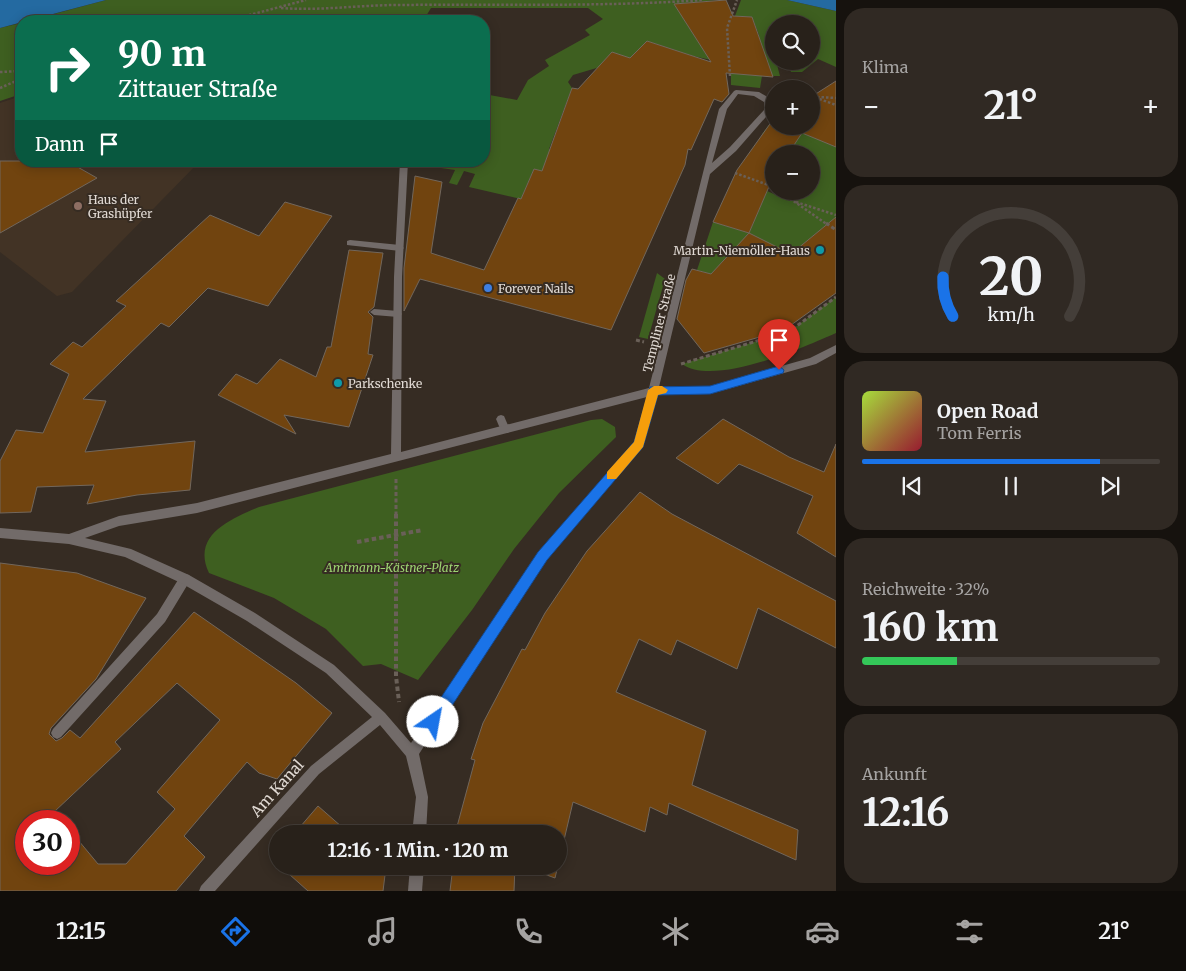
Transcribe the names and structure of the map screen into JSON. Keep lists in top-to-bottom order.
{
  "streets": {
    "street": ["Templiner Straße", "Am Kanal"]
  },
  "parks": ["Amtmann-Kästner-Platz"],
  "places": [
    "Haus der Grashüpfer",
    "Martin-Niemöller-Haus",
    "Forever Nails",
    "Parkschenke"
  ],
  "page": {
    "tile": [
      "Klima",
      ["Reichweite · 32%", "160 km"],
      ["Ankunft", "12:16"]
    ],
    "map_buttons": ["+", "−"],
    "turn": ["90 m", "Zittauer Straße"],
    "heat": ["−", "21°", "+"],
    "then": "Dann",
    "song": ["Open Road", "Tom Ferris"],
    "limit": "30",
    "trip": "12:16 · 1 Min. · 120 m",
    "tabs": ["12:15", "21°"],
    "gauge": ["20", "km/h"]
  }
}
